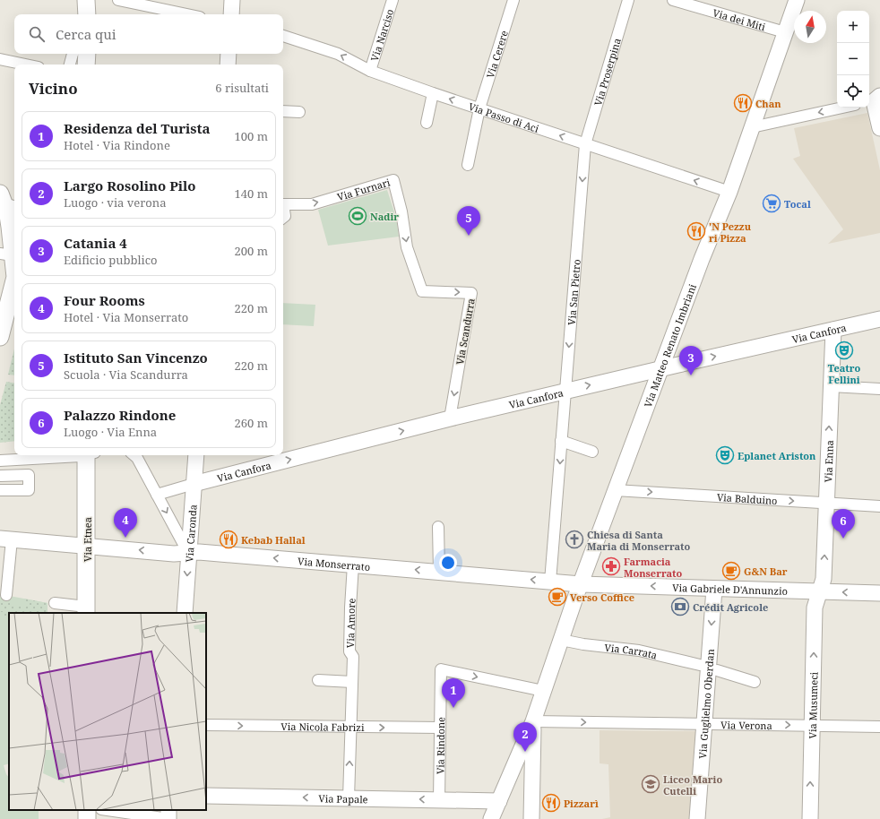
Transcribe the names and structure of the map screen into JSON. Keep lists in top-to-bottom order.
{
  "streets": {
    "main road": [
      "Via Canfora",
      "Via Matteo Renato Imbriani",
      "Via Enna",
      "Via Caronda",
      "Via Etnea",
      "Via Monserrato",
      "Via Gabriele D'Annunzio",
      "Via Guglielmo Oberdan",
      "Via Musumeci",
      "Via Papale"
    ],
    "street": [
      "Via dei Miti",
      "Via Narciso",
      "Via Cerere",
      "Via Proserpina",
      "Via Passo di Aci",
      "Via Furnari",
      "Via San Pietro",
      "Via Scandurra",
      "Via Balduino",
      "Via Amore",
      "Via Carrata",
      "Via Verona",
      "Via Nicola Fabrizi",
      "Via Rindone"
    ]
  },
  "crossings": [
    ["Via dei Miti", "Via Matteo Renato Imbriani"],
    ["Via Narciso", "Via Passo di Aci"],
    ["Via Cerere", "Via Passo di Aci"],
    ["Via Proserpina", "Via Passo di Aci"],
    ["Via Proserpina", "Via San Pietro"],
    ["Via Passo di Aci", "Via San Pietro"],
    ["Via Passo di Aci", "Via Matteo Renato Imbriani"],
    ["Via Furnari", "Via Scandurra"],
    ["Via San Pietro", "Via Canfora"],
    ["Via San Pietro", "Via Monserrato"],
    ["Via Scandurra", "Via Canfora"],
    ["Via Canfora", "Via Matteo Renato Imbriani"],
    ["Via Canfora", "Via Enna"],
    ["Via Canfora", "Via Caronda"],
    ["Via Matteo Renato Imbriani", "Via Balduino"],
    ["Via Matteo Renato Imbriani", "Via Monserrato"],
    ["Via Matteo Renato Imbriani", "Via Gabriele D'Annunzio"],
    ["Via Matteo Renato Imbriani", "Via Carrata"],
    ["Via Matteo Renato Imbriani", "Via Verona"],
    ["Via Matteo Renato Imbriani", "Via Rindone"],
    ["Via Enna", "Via Balduino"],
    ["Via Enna", "Via Gabriele D'Annunzio"],
    ["Via Enna", "Via Musumeci"],
    ["Via Caronda", "Via Monserrato"],
    ["Via Etnea", "Via Monserrato"],
    ["Via Monserrato", "Via Gabriele D'Annunzio"],
    ["Via Monserrato", "Via Amore"],
    ["Via Gabriele D'Annunzio", "Via Guglielmo Oberdan"],
    ["Via Gabriele D'Annunzio", "Via Musumeci"],
    ["Via Amore", "Via Nicola Fabrizi"],
    ["Via Amore", "Via Papale"],
    ["Via Guglielmo Oberdan", "Via Verona"],
    ["Via Musumeci", "Via Verona"],
    ["Via Nicola Fabrizi", "Via Rindone"],
    ["Via Rindone", "Via Papale"]
  ],
  "one_way": [
    "Via Passo di Aci",
    "Via San Pietro",
    "Via Canfora",
    "Via Enna",
    "Via Balduino",
    "Via Caronda",
    "Via Monserrato",
    "Via Gabriele D'Annunzio",
    "Via Guglielmo Oberdan",
    "Via Musumeci",
    "Via Verona",
    "Via Nicola Fabrizi",
    "Via Papale"
  ],
  "places": {
    "restaurant": [
      "Chan",
      "'N Pezzu ri Pizza",
      "Kebab Hallal",
      "Pizzarì"
    ],
    "supermarket": ["Tocal"],
    "sports": ["Nadir"],
    "theatre": ["Teatro Fellini", "Eplanet Ariston"],
    "church": ["Chiesa di Santa Maria di Monserrato"],
    "pharmacy": ["Farmacia Monserrato"],
    "cafe": ["G&N Bar", "Verso Coffice"],
    "bank": ["Crédit Agricole"],
    "school or university": ["Liceo Mario Cutelli"]
  },
  "north": "top",
  "page": {
    "map_buttons": ["+", "−"],
    "search": "Cerca qui",
    "heading": ["Vicino", "6 risultati"],
    "list": [
      {
        "mark": "1",
        "name": "Residenza del Turista",
        "note": "Hotel · Via Rindone",
        "value": "100 m"
      },
      {
        "mark": "2",
        "name": "Largo Rosolino Pilo",
        "note": "Luogo · via verona",
        "value": "140 m"
      },
      {
        "mark": "3",
        "name": "Catania 4",
        "note": "Edificio pubblico",
        "value": "200 m"
      },
      {
        "mark": "4",
        "name": "Four Rooms",
        "note": "Hotel · Via Monserrato",
        "value": "220 m"
      },
      {
        "mark": "5",
        "name": "Istituto San Vincenzo",
        "note": "Scuola · Via Scandurra",
        "value": "220 m"
      },
      {
        "mark": "6",
        "name": "Palazzo Rindone",
        "note": "Luogo · Via Enna",
        "value": "260 m"
      }
    ],
    "pins": [
      "5",
      "3",
      "4",
      "6",
      "1",
      "2"
    ]
  }
}
